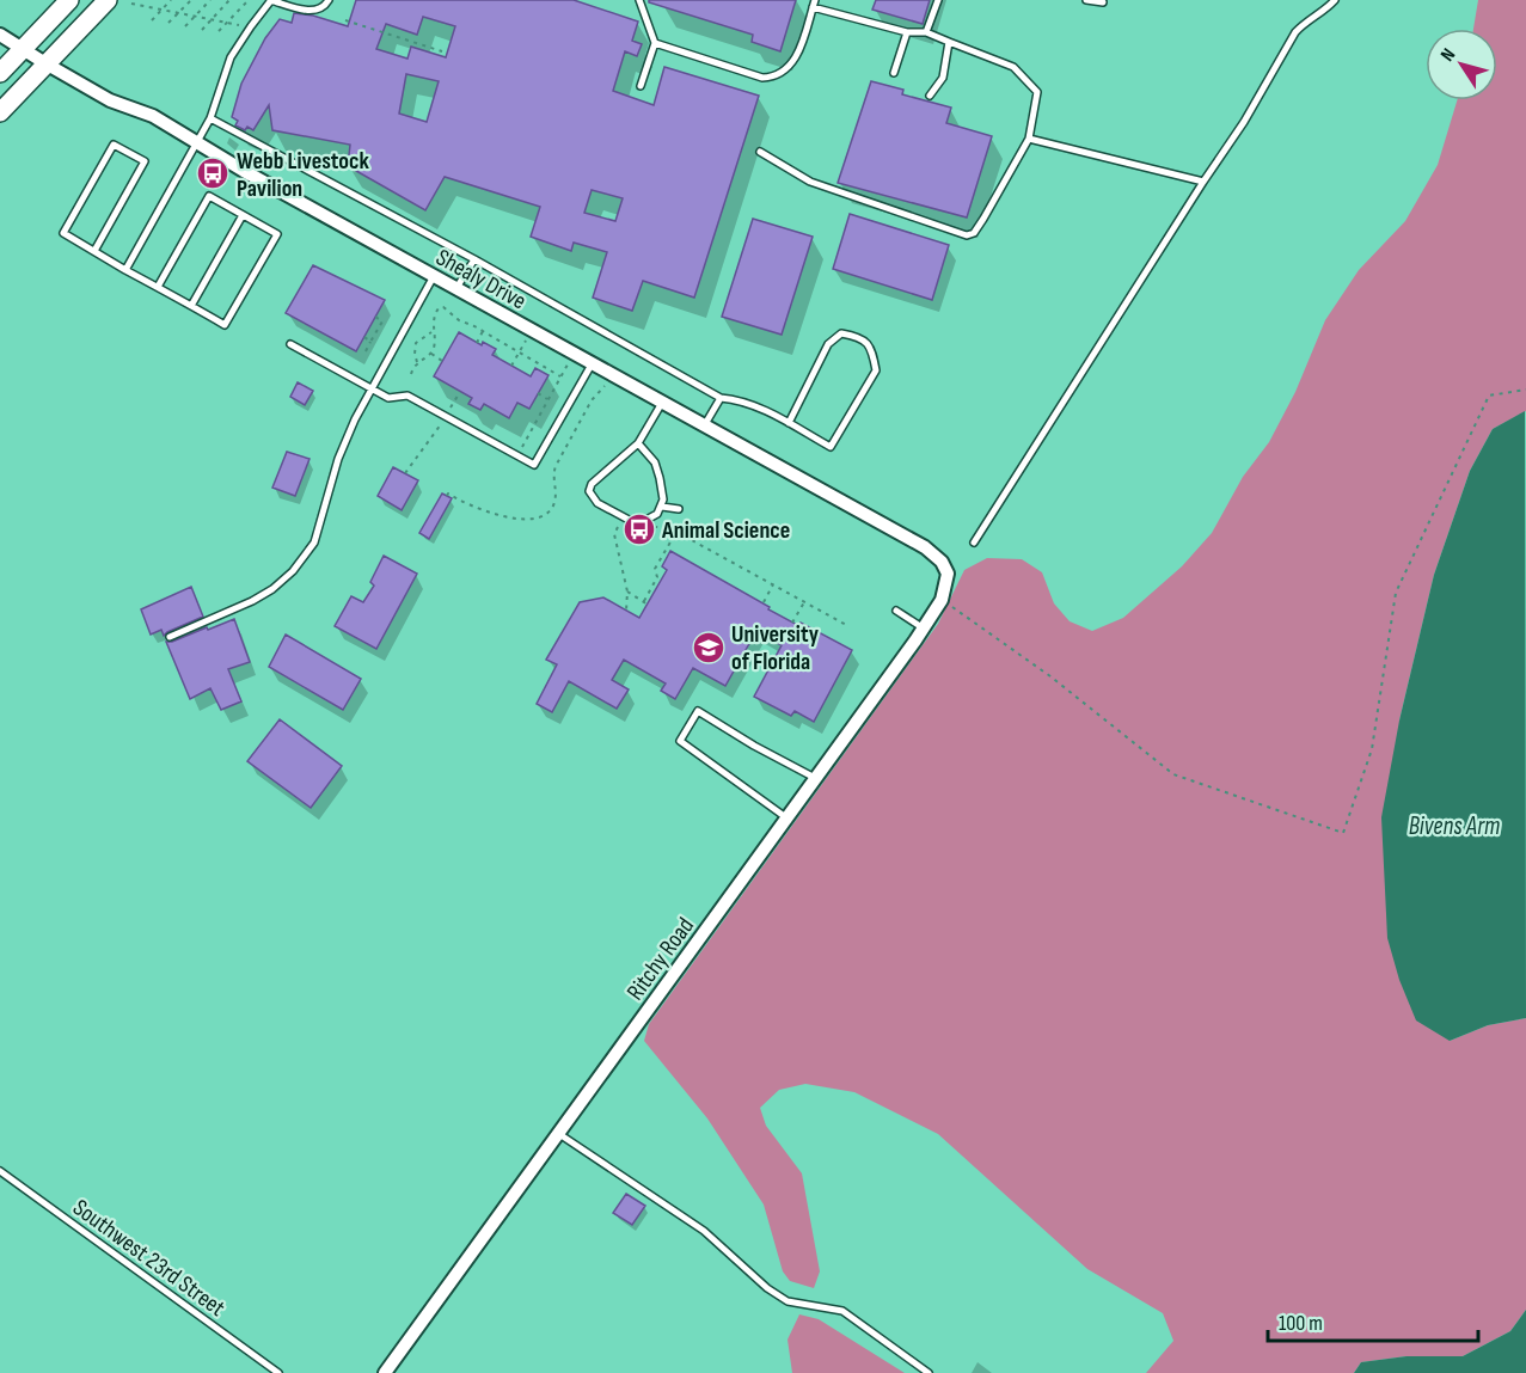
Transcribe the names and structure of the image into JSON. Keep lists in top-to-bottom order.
{
  "streets": {
    "street": ["Shealy Drive", "Ritchy Road"],
    "lane": ["Southwest 23rd Street"]
  },
  "crossings": [
    ["Shealy Drive", "Ritchy Road"]
  ],
  "water": ["Bivens Arm"],
  "places": {
    "bus stop": ["Webb Livestock Pavilion", "Animal Science"],
    "school or university": ["University of Florida"]
  },
  "scale_bar": "100 m",
  "north": "top left"
}
